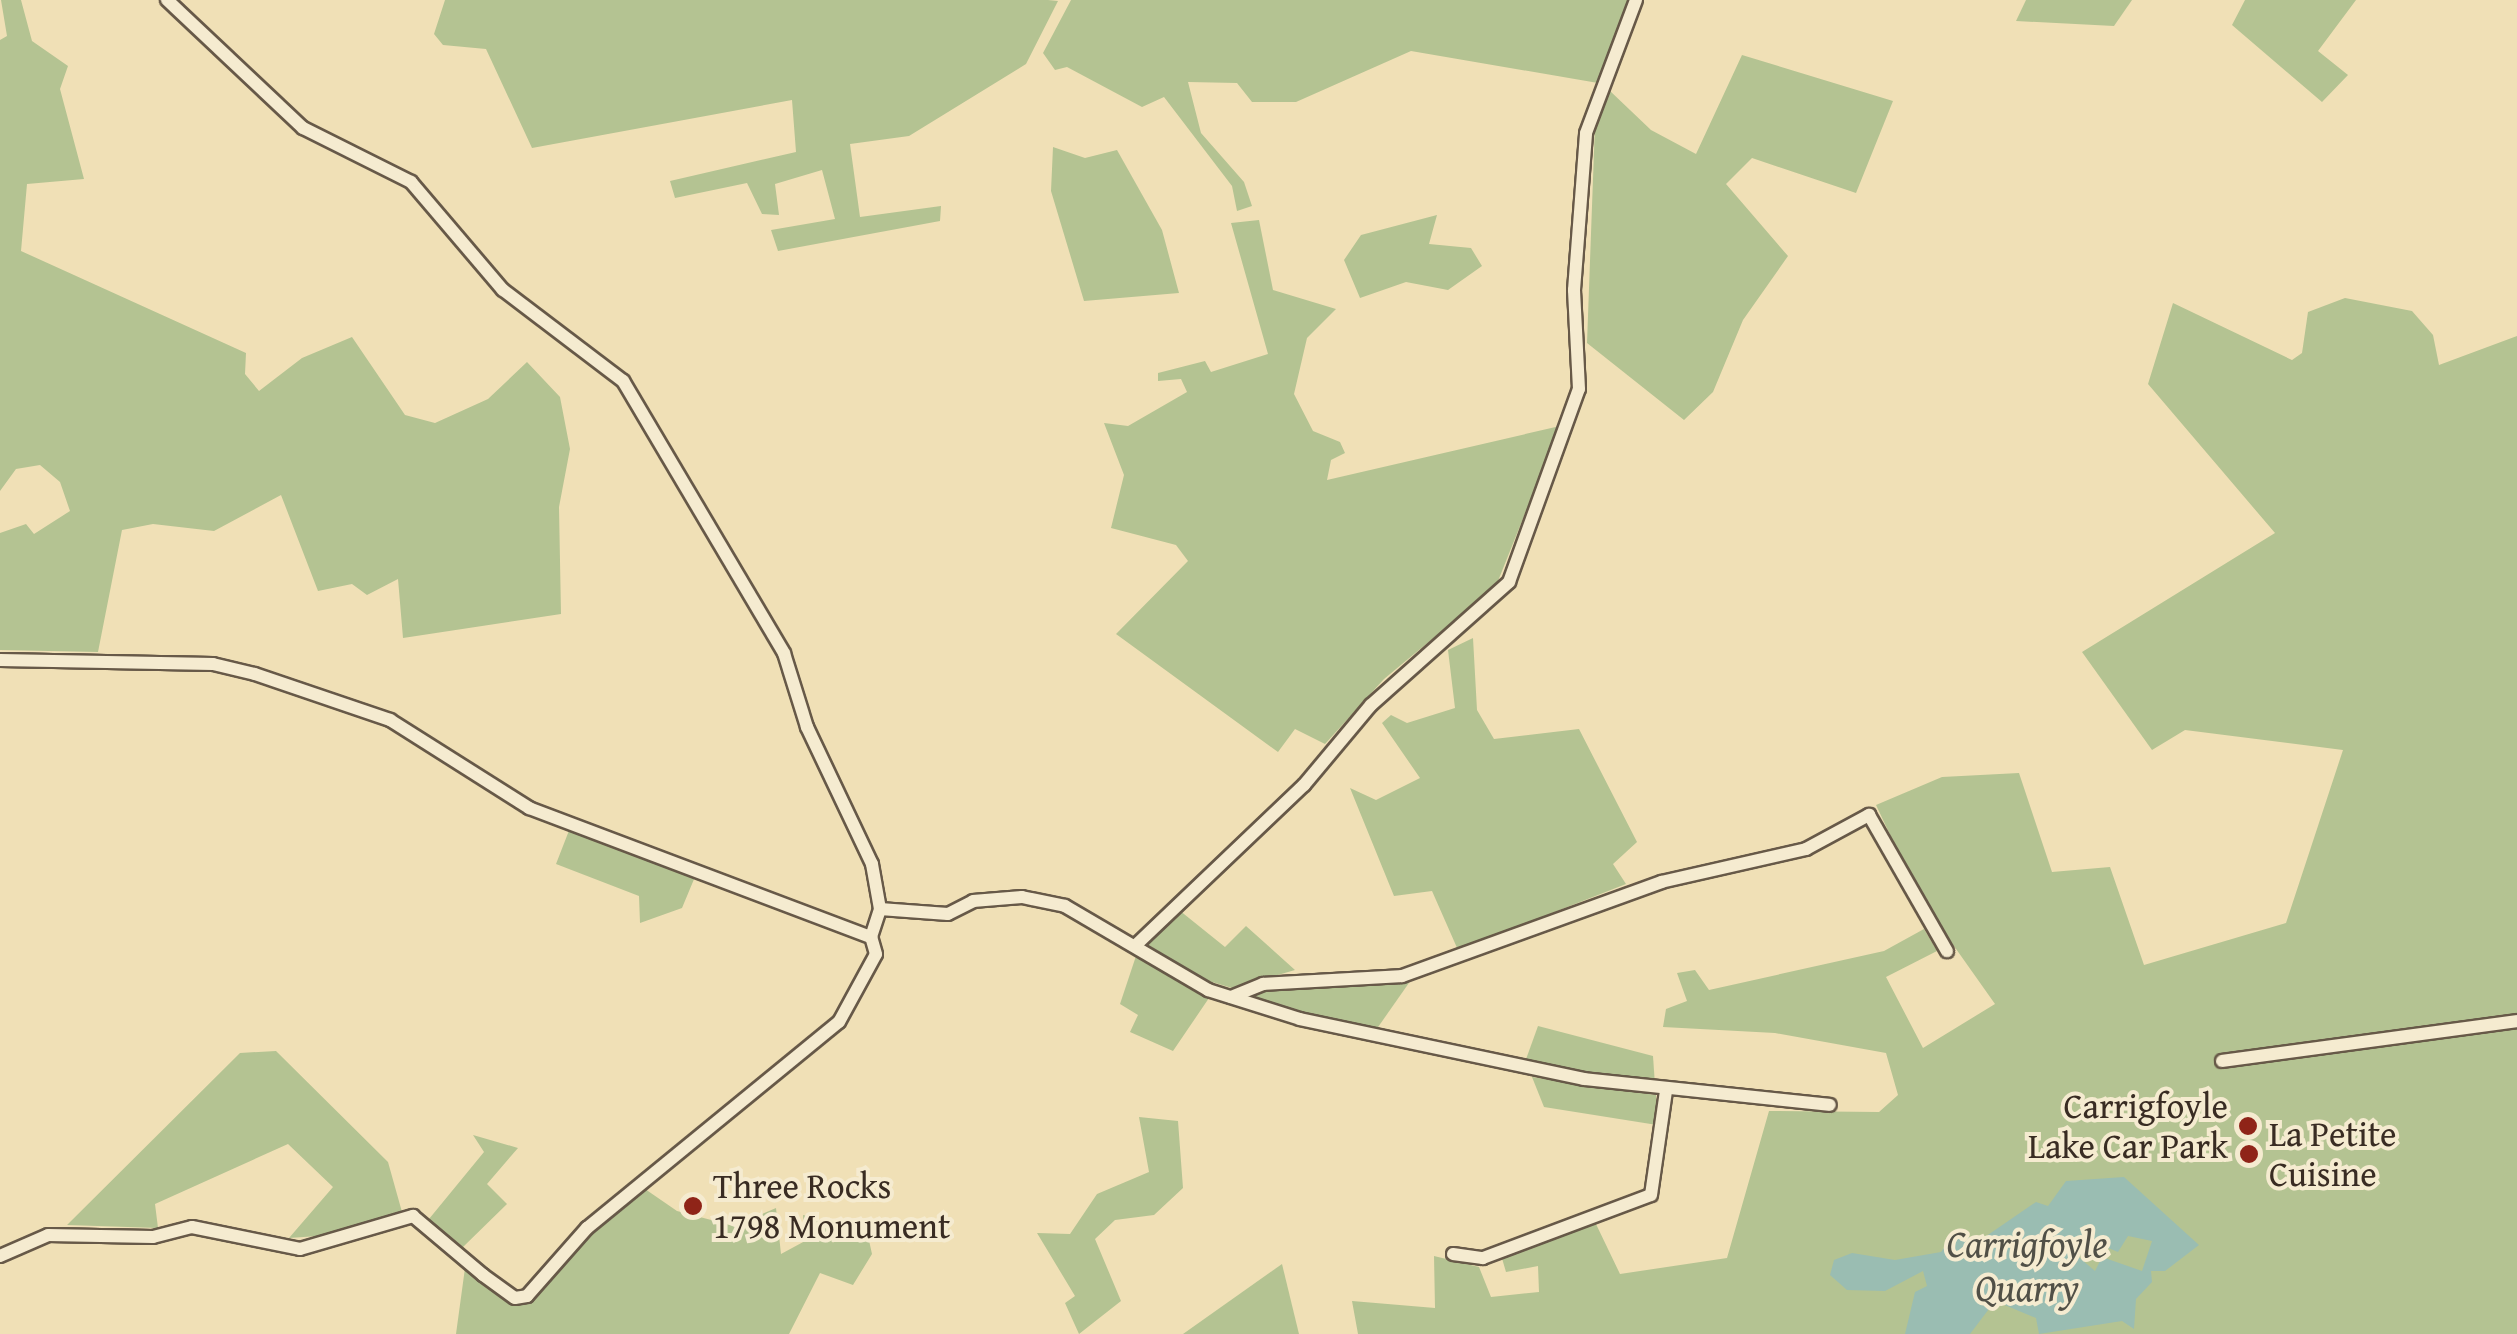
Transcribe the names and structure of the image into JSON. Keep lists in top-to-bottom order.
{
  "water": ["Carrigfoyle Quarry"],
  "places": ["Carrigfoyle Lake Car Park", "La Petite Cuisine", "Three Rocks 1798 Monument"]
}
